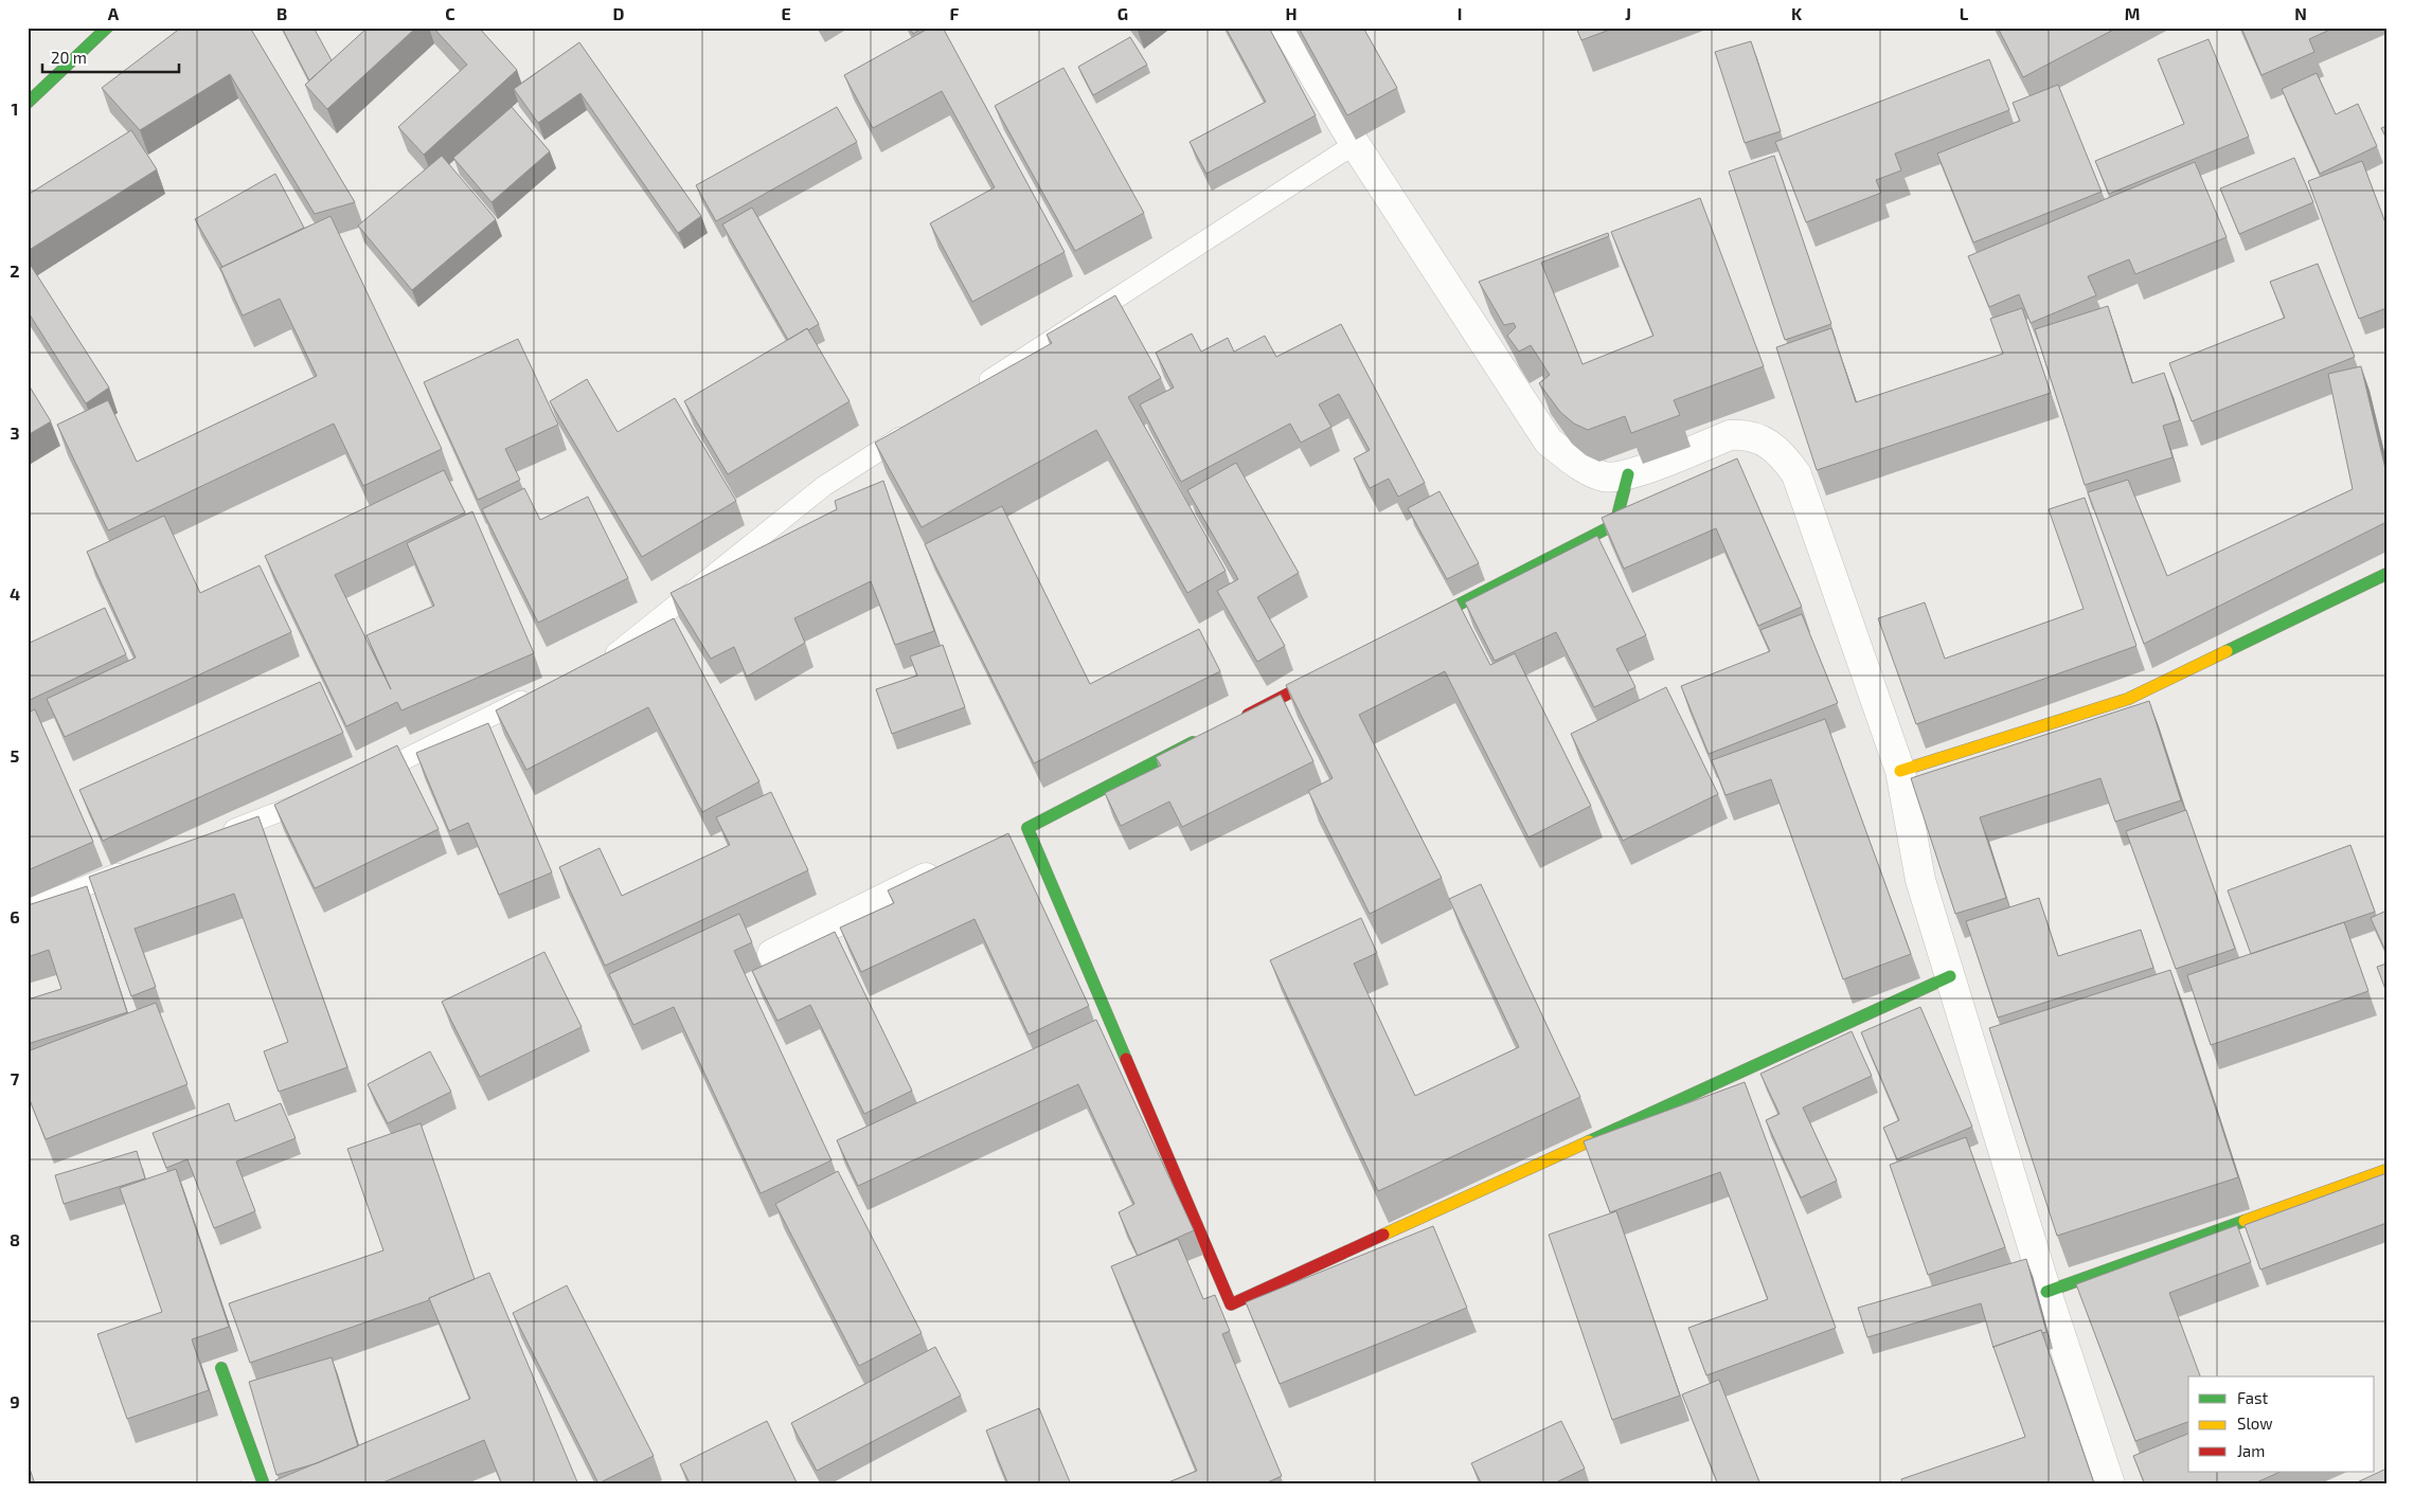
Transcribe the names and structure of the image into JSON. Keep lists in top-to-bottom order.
{
  "legend": ["Fast", "Slow", "Jam"],
  "scale_bar": "20 m",
  "grid": {
    "columns": [
      "A",
      "B",
      "C",
      "D",
      "E",
      "F",
      "G",
      "H",
      "I",
      "J",
      "K",
      "L",
      "M",
      "N"
    ],
    "rows": [
      "1",
      "2",
      "3",
      "4",
      "5",
      "6",
      "7",
      "8",
      "9"
    ]
  }
}
